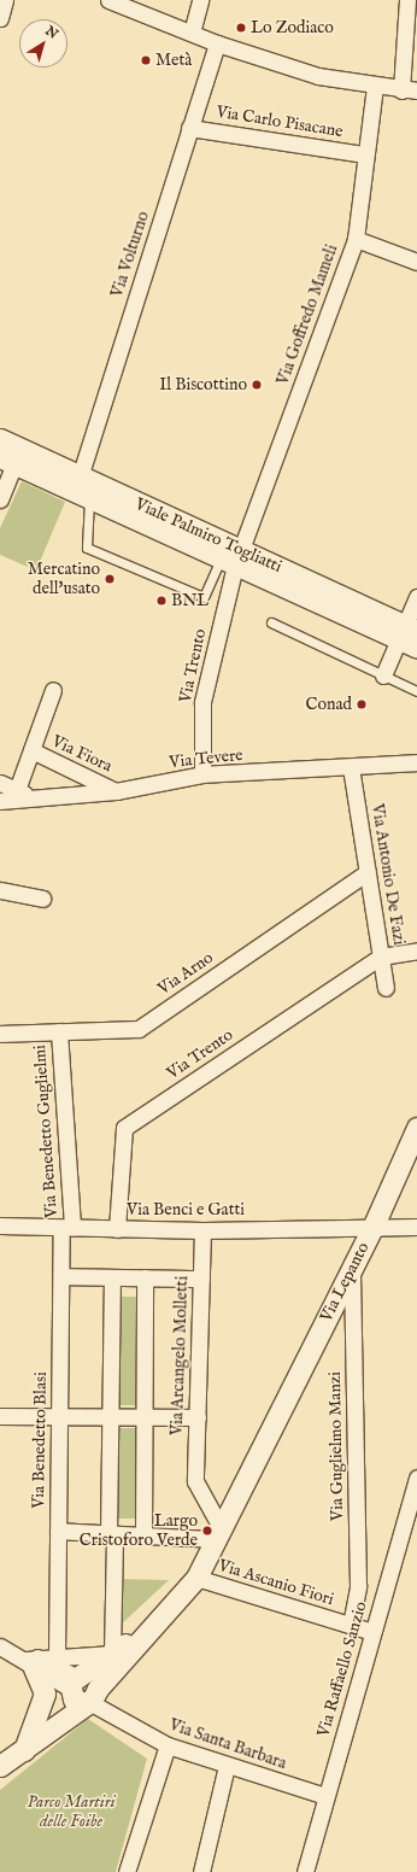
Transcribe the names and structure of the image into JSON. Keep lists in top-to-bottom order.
{
  "streets": {
    "street": [
      "Via Carlo Pisacane",
      "Via Volturno",
      "Via Goffredo Mameli",
      "Viale Palmiro Togliatti",
      "Via Trento",
      "Via Fiora",
      "Via Tevere",
      "Via Antonio De Fazi",
      "Via Arno",
      "Via Benedetto Guglielmi",
      "Via Benci e Gatti",
      "Via Lepanto",
      "Via Arcangelo Molletti",
      "Via Benedetto Blasi",
      "Via Guglielmo Manzi",
      "Via Ascanio Fiori",
      "Via Raffaello Sanzio",
      "Via Santa Barbara"
    ]
  },
  "crossings": [
    ["Via Carlo Pisacane", "Via Volturno"],
    ["Via Carlo Pisacane", "Via Goffredo Mameli"],
    ["Via Volturno", "Viale Palmiro Togliatti"],
    ["Via Goffredo Mameli", "Viale Palmiro Togliatti"],
    ["Via Goffredo Mameli", "Via Trento"],
    ["Viale Palmiro Togliatti", "Via Trento"],
    ["Via Trento", "Via Tevere"],
    ["Via Trento", "Via Antonio De Fazi"],
    ["Via Trento", "Via Benci e Gatti"],
    ["Via Fiora", "Via Tevere"],
    ["Via Tevere", "Via Antonio De Fazi"],
    ["Via Antonio De Fazi", "Via Arno"],
    ["Via Arno", "Via Benedetto Guglielmi"],
    ["Via Benedetto Guglielmi", "Via Benci e Gatti"],
    ["Via Benedetto Guglielmi", "Via Benedetto Blasi"],
    ["Via Benci e Gatti", "Via Lepanto"],
    ["Via Benci e Gatti", "Via Arcangelo Molletti"],
    ["Via Benci e Gatti", "Via Benedetto Blasi"],
    ["Via Lepanto", "Via Arcangelo Molletti"],
    ["Via Lepanto", "Via Guglielmo Manzi"],
    ["Via Guglielmo Manzi", "Via Ascanio Fiori"],
    ["Via Ascanio Fiori", "Via Raffaello Sanzio"],
    ["Via Raffaello Sanzio", "Via Santa Barbara"]
  ],
  "parks": ["Parco Martiri delle Foibe"],
  "places": [
    "Lo Zodiaco",
    "Metà",
    "Il Biscottino",
    "Mercatino dell'usato",
    "BNL",
    "Conad",
    "Largo Cristoforo Verde"
  ],
  "north": "top right"
}
